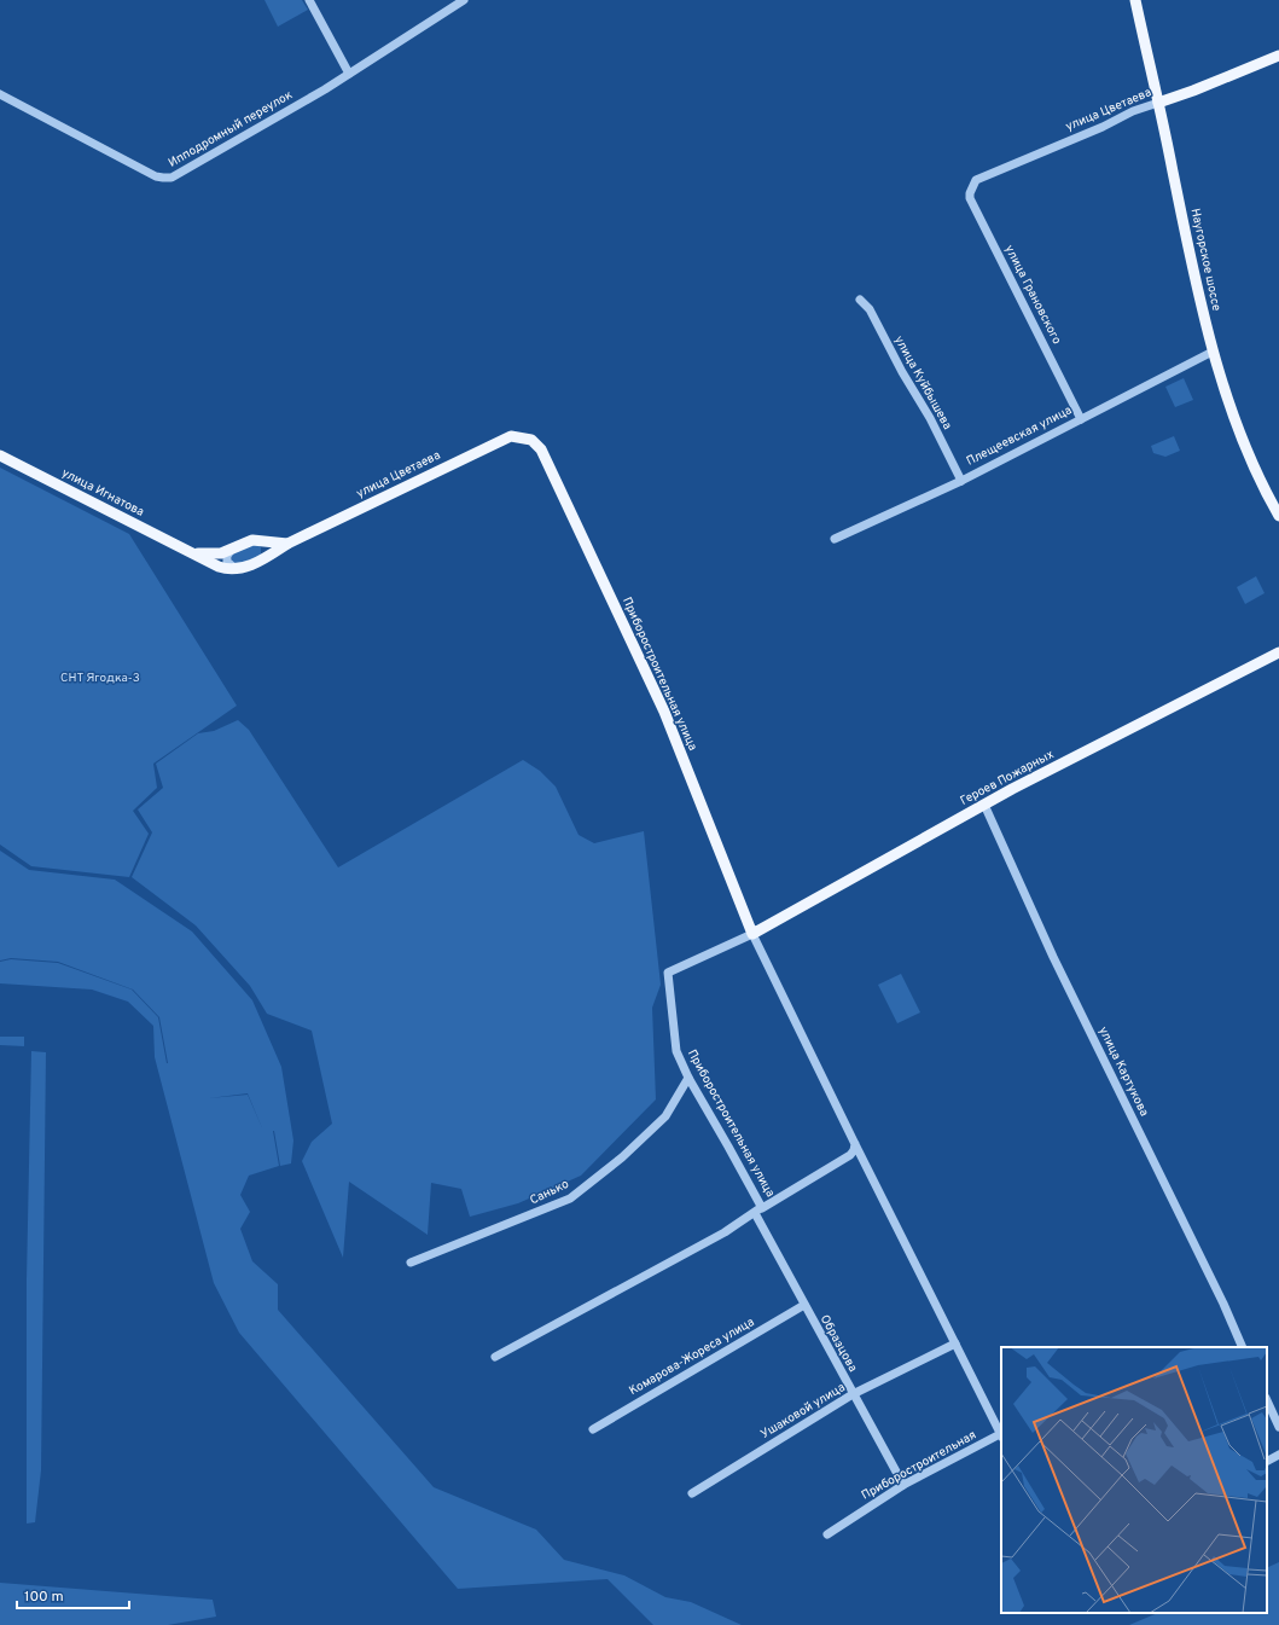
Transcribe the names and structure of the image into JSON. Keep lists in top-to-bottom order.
{
  "streets": {
    "main road": [
      "улица Цветаева",
      "Наугорское шоссе",
      "улица Игнатова",
      "Приборостроительная улица",
      "Героев Пожарных"
    ],
    "street": [
      "Ипподромный переулок",
      "улица Грановского",
      "улица Куйбышева",
      "Плещеевская улица",
      "улица Картукова",
      "Санько",
      "Образцова",
      "Комарова-Жореса улица",
      "Ушаковой улица",
      "Приборостроительная"
    ]
  },
  "crossings": [
    ["улица Цветаева", "Наугорское шоссе"],
    ["улица Цветаева", "улица Грановского"],
    ["улица Цветаева", "улица Игнатова"],
    ["улица Цветаева", "Приборостроительная улица"],
    ["Наугорское шоссе", "Плещеевская улица"],
    ["улица Грановского", "Плещеевская улица"],
    ["улица Куйбышева", "Плещеевская улица"],
    ["Приборостроительная улица", "Героев Пожарных"],
    ["Приборостроительная улица", "Санько"],
    ["Приборостроительная улица", "Образцова"],
    ["Приборостроительная улица", "Ушаковой улица"],
    ["Приборостроительная улица", "Приборостроительная"],
    ["Героев Пожарных", "улица Картукова"],
    ["Образцова", "Комарова-Жореса улица"],
    ["Образцова", "Ушаковой улица"],
    ["Образцова", "Приборостроительная"]
  ],
  "parks": ["СНТ Ягодка-3"],
  "scale_bar": "100 m"
}
